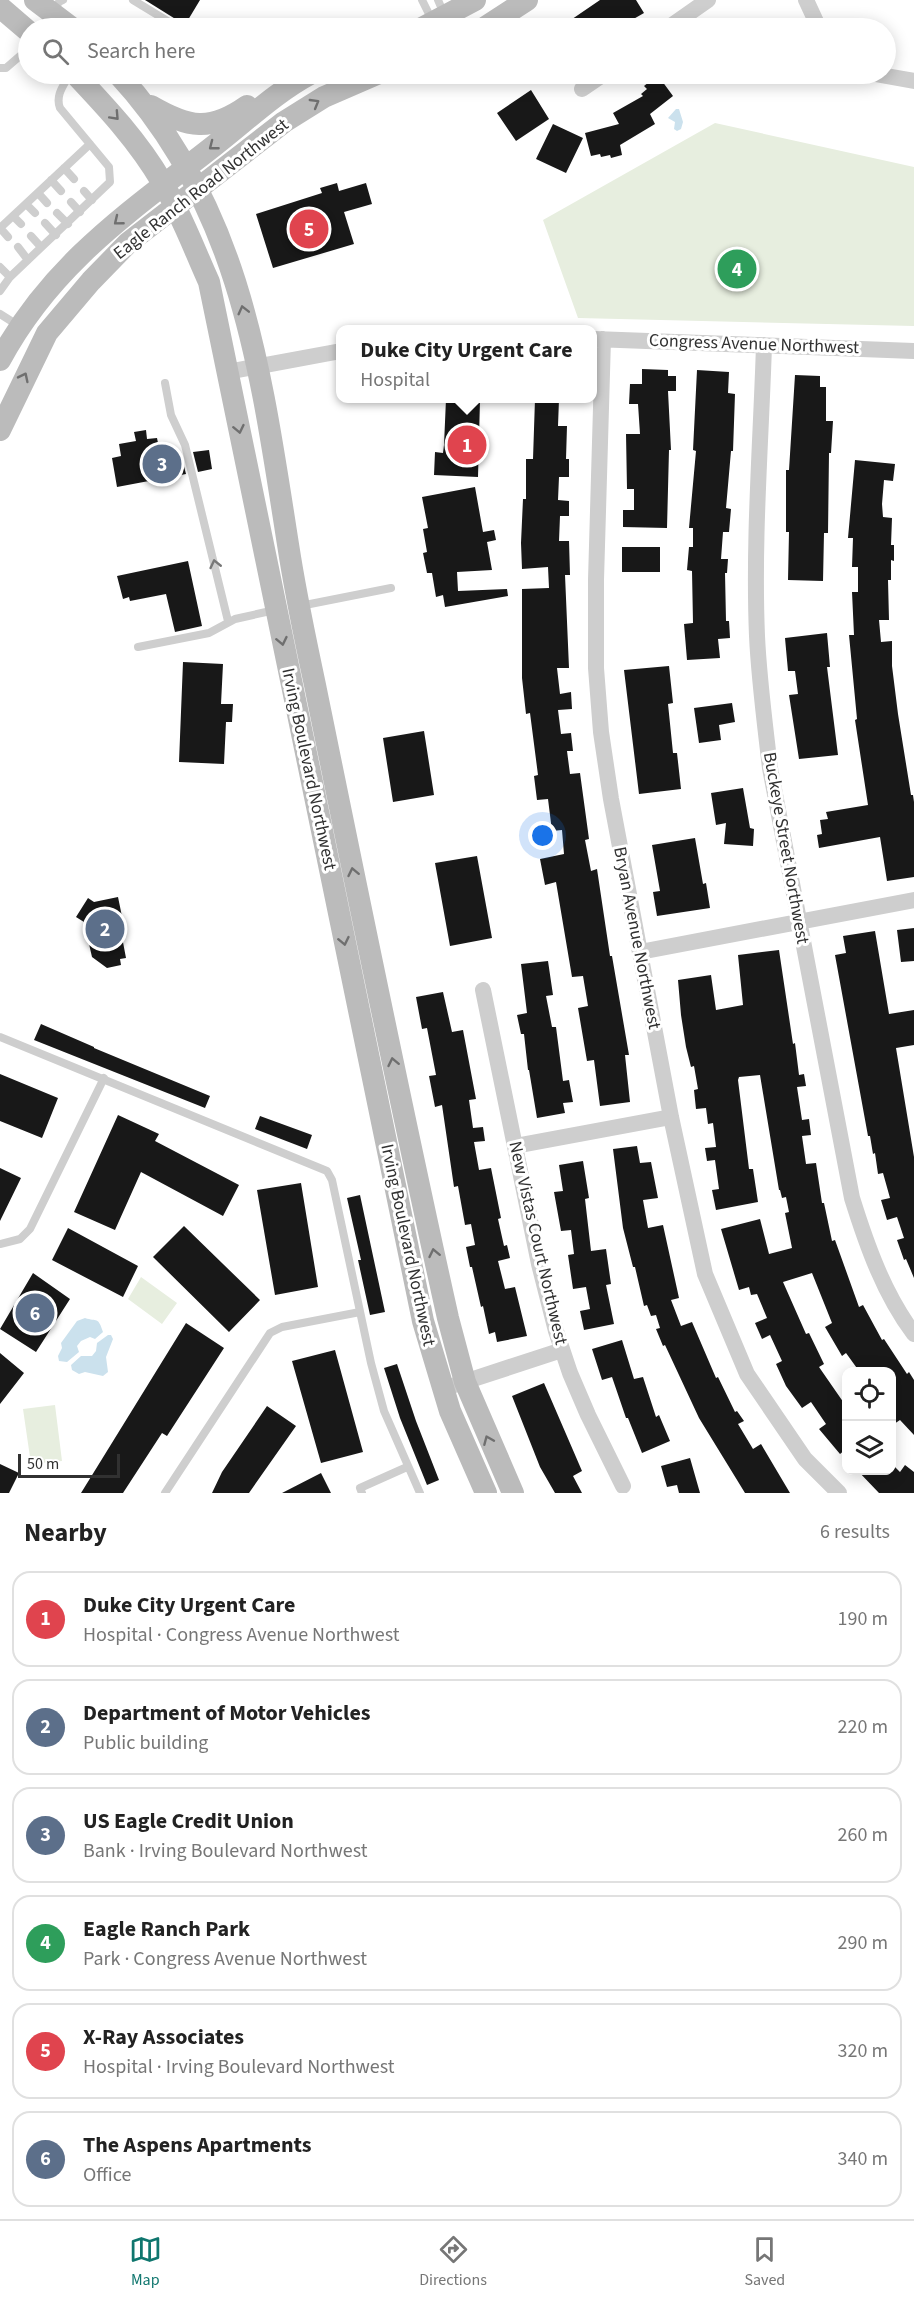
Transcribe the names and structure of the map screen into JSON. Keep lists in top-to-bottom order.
{
  "streets": {
    "street": [
      "Eagle Ranch Road Northwest",
      "Congress Avenue Northwest",
      "Irving Boulevard Northwest",
      "Buckeye Street Northwest",
      "Bryan Avenue Northwest",
      "New Vistas Court Northwest"
    ]
  },
  "crossings": [
    ["Eagle Ranch Road Northwest", "Irving Boulevard Northwest"],
    ["Congress Avenue Northwest", "Buckeye Street Northwest"],
    ["Congress Avenue Northwest", "Bryan Avenue Northwest"]
  ],
  "scale_bar": "50 m",
  "page": {
    "search": "Search here",
    "pins": [
      "5",
      "4",
      "1",
      "3",
      "2",
      "6"
    ],
    "popup": ["Duke City Urgent Care", "Hospital"],
    "scale": "50 m",
    "heading": ["Nearby", "6 results"],
    "list": [
      {
        "mark": "1",
        "name": "Duke City Urgent Care",
        "note": "Hospital · Congress Avenue Northwest",
        "value": "190 m"
      },
      {
        "mark": "2",
        "name": "Department of Motor Vehicles",
        "note": "Public building",
        "value": "220 m"
      },
      {
        "mark": "3",
        "name": "US Eagle Credit Union",
        "note": "Bank · Irving Boulevard Northwest",
        "value": "260 m"
      },
      {
        "mark": "4",
        "name": "Eagle Ranch Park",
        "note": "Park · Congress Avenue Northwest",
        "value": "290 m"
      },
      {
        "mark": "5",
        "name": "X-Ray Associates",
        "note": "Hospital · Irving Boulevard Northwest",
        "value": "320 m"
      },
      {
        "mark": "6",
        "name": "The Aspens Apartments",
        "note": "Office",
        "value": "340 m"
      }
    ],
    "nav": ["Map", "Directions", "Saved"]
  }
}
